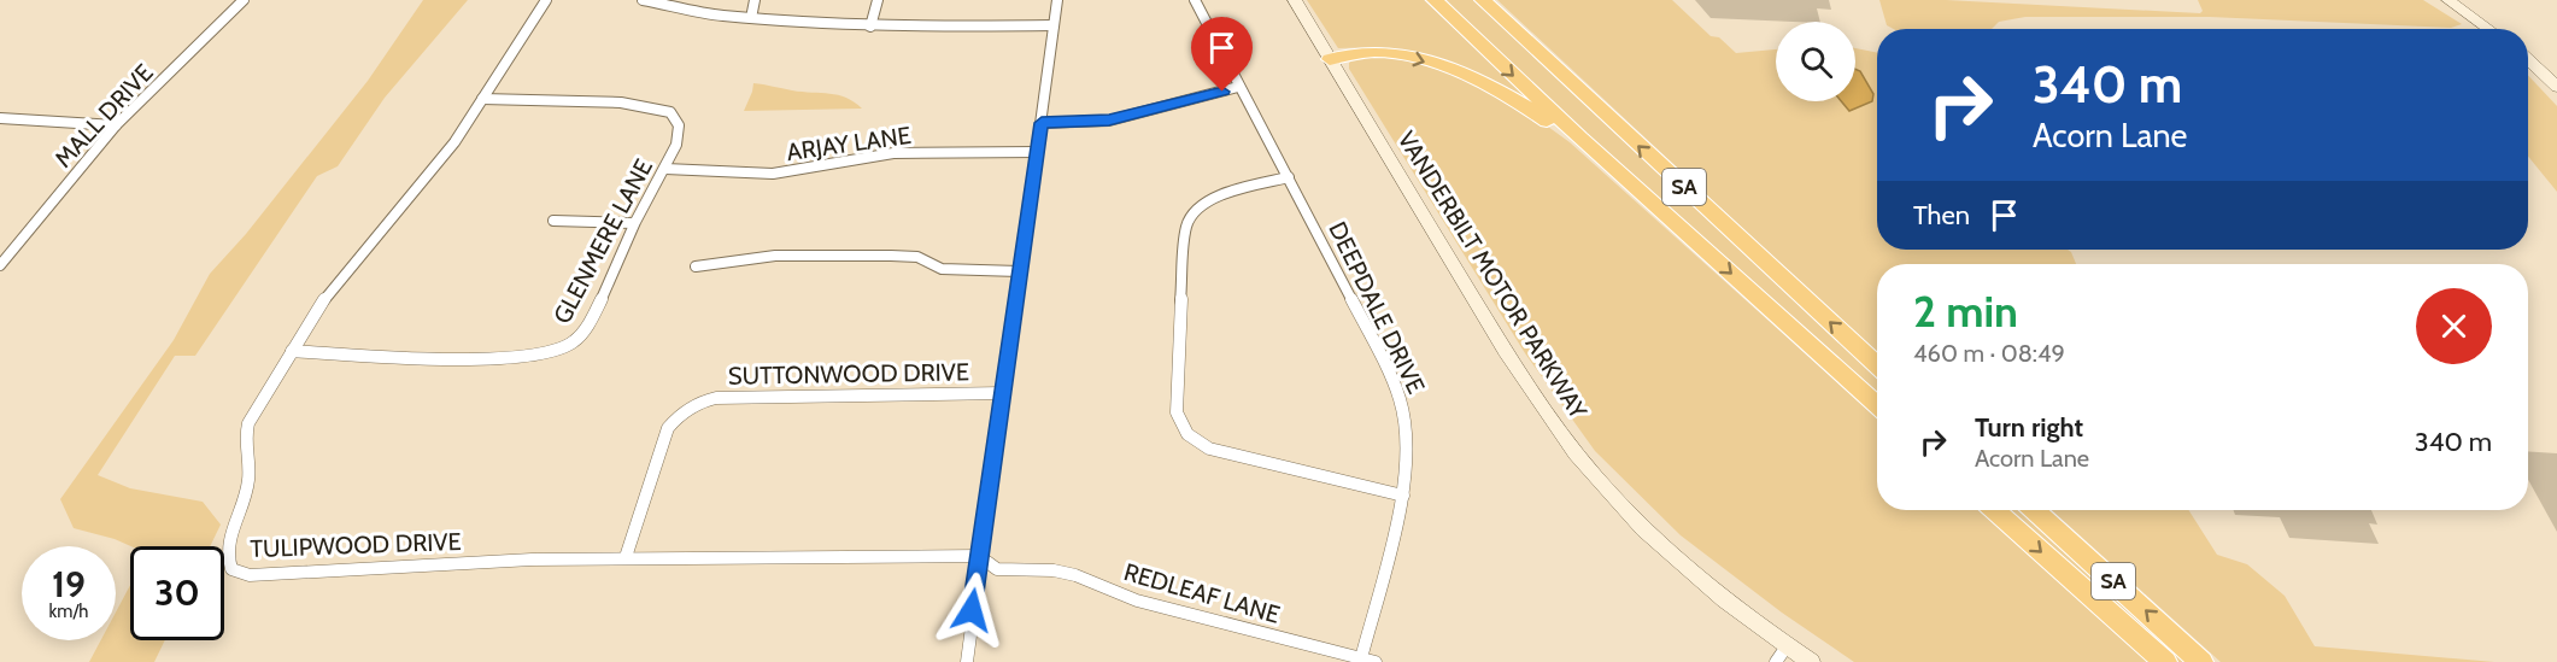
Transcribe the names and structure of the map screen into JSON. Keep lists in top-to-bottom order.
{
  "streets": {
    "highway": ["SA"],
    "main road": ["VANDERBILT MOTOR PARKWAY"],
    "street": [
      "MALL DRIVE",
      "ARJAY LANE",
      "GLENMERE LANE",
      "DEEPDALE DRIVE",
      "SUTTONWOOD DRIVE",
      "TULIPWOOD DRIVE",
      "REDLEAF LANE"
    ]
  },
  "crossings": [
    ["ARJAY LANE", "GLENMERE LANE"],
    ["GLENMERE LANE", "TULIPWOOD DRIVE"],
    ["DEEPDALE DRIVE", "REDLEAF LANE"],
    ["SUTTONWOOD DRIVE", "TULIPWOOD DRIVE"],
    ["TULIPWOOD DRIVE", "REDLEAF LANE"]
  ],
  "page": {
    "turn": ["340 m", "Acorn Lane"],
    "then": "Then",
    "heading": ["2 min", "460 m · 08:49"],
    "list": [
      {
        "name": "Turn right",
        "note": "Acorn Lane",
        "value": "340 m"
      }
    ],
    "speed": "19 km/h",
    "limit": "30"
  }
}
